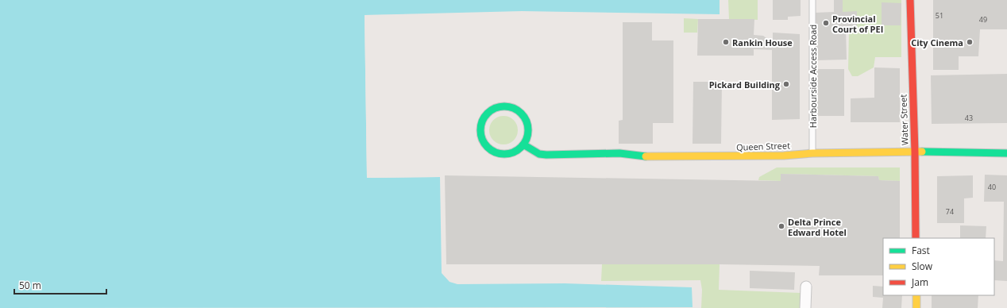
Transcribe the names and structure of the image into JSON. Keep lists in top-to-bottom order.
{
  "streets": {
    "street": ["Water Street", "Queen Street"],
    "lane": ["Harbourside Access Road"]
  },
  "crossings": [
    ["Harbourside Access Road", "Queen Street"],
    ["Water Street", "Queen Street"]
  ],
  "places": [
    "Provincial Court of PEI",
    "Rankin House",
    "City Cinema",
    "Pickard Building",
    "Delta Prince Edward Hotel"
  ],
  "house_numbers": [
    "51",
    "49",
    "43",
    "40",
    "74"
  ],
  "legend": ["Fast", "Slow", "Jam"],
  "scale_bar": "50 m"
}
